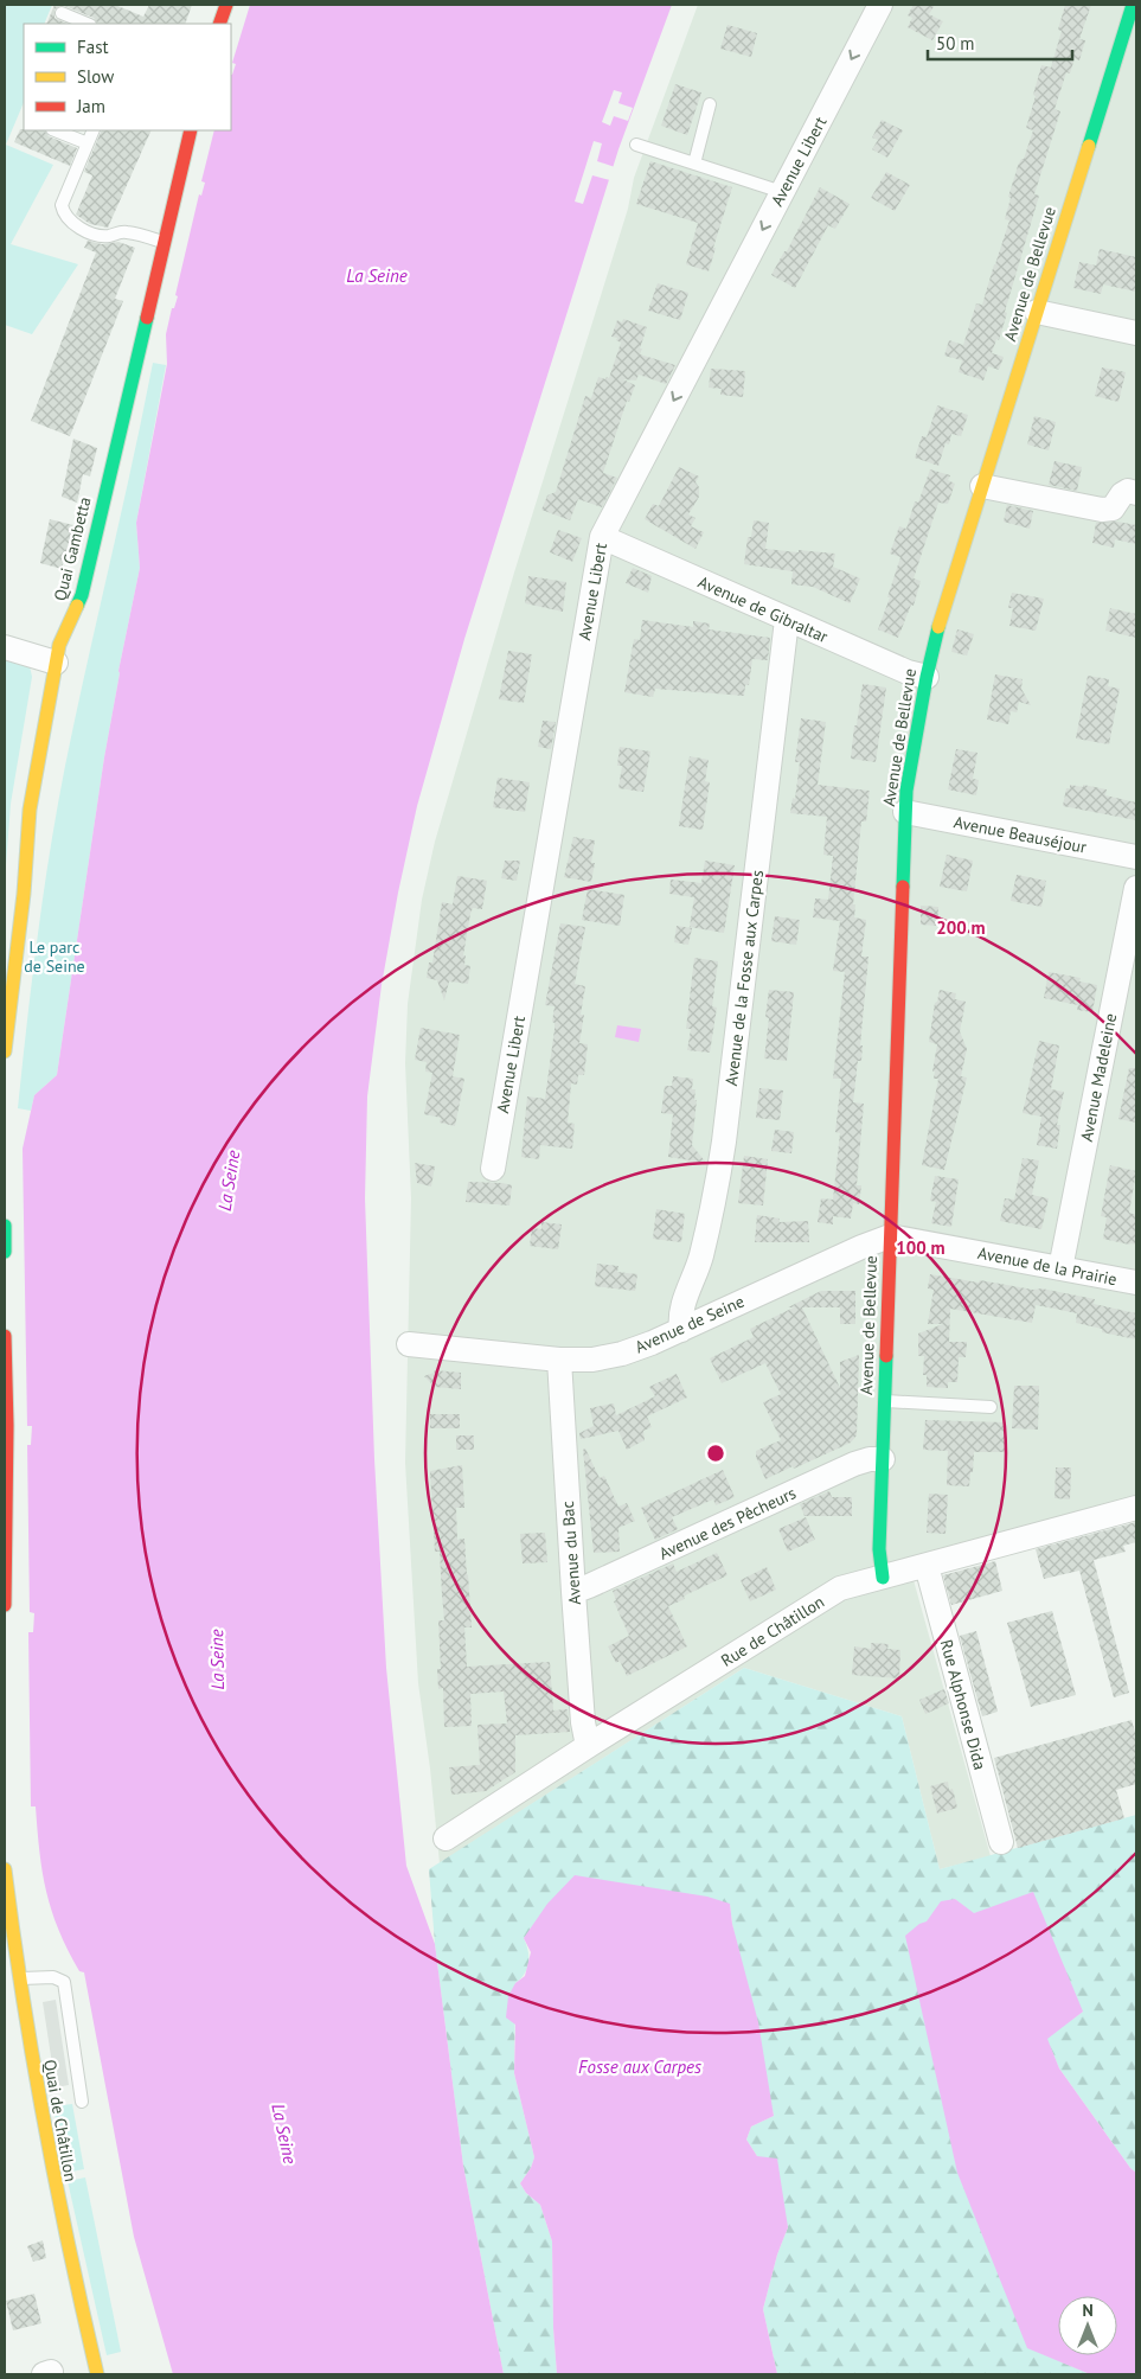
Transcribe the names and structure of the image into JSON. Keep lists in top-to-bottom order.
{
  "streets": {
    "main road": ["Avenue de Bellevue", "Quai Gambetta", "Quai de Châtillon"],
    "street": [
      "Avenue Libert",
      "Avenue de Gibraltar",
      "Avenue Beauséjour",
      "Avenue de la Fosse aux Carpes",
      "Avenue Madeleine",
      "Avenue de la Prairie",
      "Avenue de Seine",
      "Avenue des Pêcheurs",
      "Avenue du Bac",
      "Rue de Châtillon",
      "Rue Alphonse Dida"
    ]
  },
  "crossings": [
    ["Avenue Libert", "Avenue de Gibraltar"],
    ["Avenue de Bellevue", "Avenue de Gibraltar"],
    ["Avenue de Bellevue", "Avenue Beauséjour"],
    ["Avenue de Bellevue", "Avenue de la Prairie"],
    ["Avenue de Bellevue", "Avenue de Seine"],
    ["Avenue de Bellevue", "Avenue des Pêcheurs"],
    ["Avenue de Bellevue", "Rue de Châtillon"],
    ["Avenue de Gibraltar", "Avenue de la Fosse aux Carpes"],
    ["Avenue de la Fosse aux Carpes", "Avenue de Seine"],
    ["Avenue Madeleine", "Avenue de la Prairie"],
    ["Avenue de la Prairie", "Avenue de Seine"],
    ["Avenue de Seine", "Avenue du Bac"],
    ["Avenue des Pêcheurs", "Avenue du Bac"],
    ["Avenue du Bac", "Rue de Châtillon"],
    ["Rue de Châtillon", "Rue Alphonse Dida"]
  ],
  "one_way": ["Avenue Libert"],
  "water": ["La Seine", "Fosse aux Carpes"],
  "parks": ["Le parc de Seine"],
  "legend": ["Fast", "Slow", "Jam"],
  "scale_bar": "50 m",
  "north": "top",
  "rings": ["200 m", "100 m"]
}
